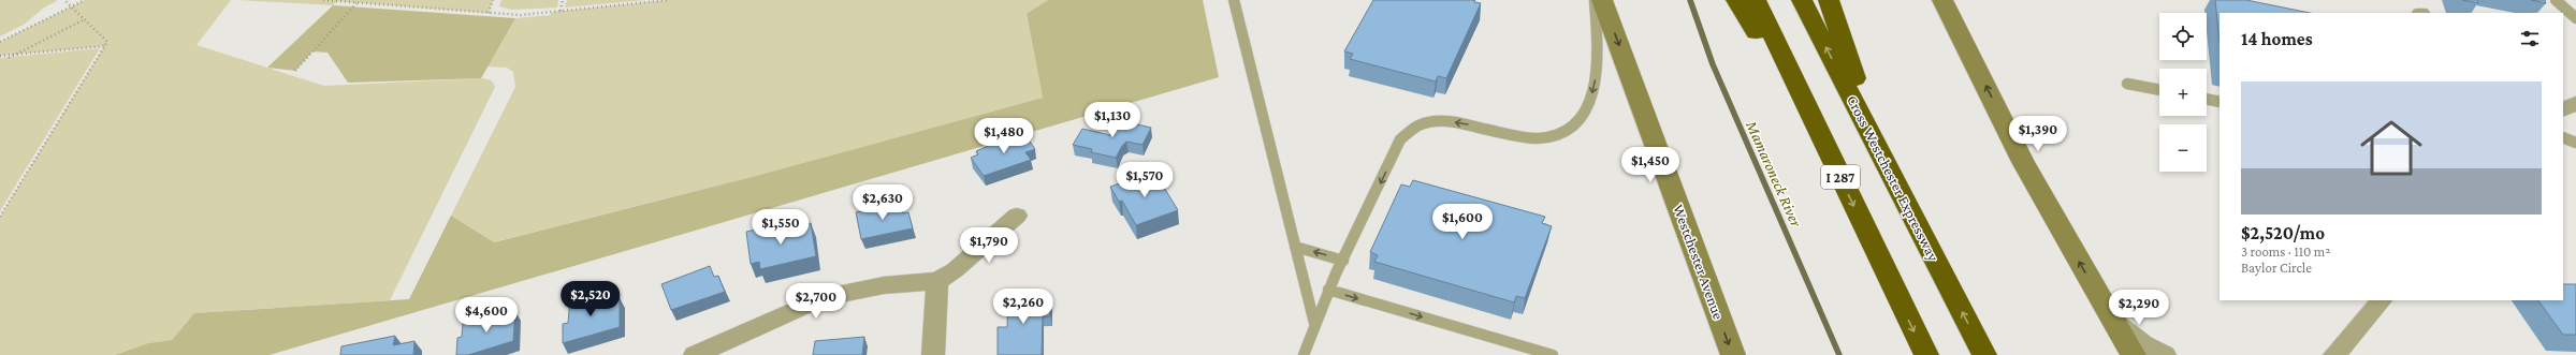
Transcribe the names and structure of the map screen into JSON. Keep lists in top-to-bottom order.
{
  "streets": {
    "highway": ["I 287", "Cross Westchester Expressway"],
    "main road": ["Westchester Avenue"]
  },
  "one_way": ["Westchester Avenue"],
  "water": ["Mamaroneck River"],
  "page": {
    "map_buttons": ["+", "−"],
    "heading": "14 homes",
    "list": [
      {
        "name": "$2,520/mo",
        "note": "3 rooms · 110 m² · Baylor Circle"
      }
    ],
    "price": [
      "$1,130",
      "$1,390",
      "$1,480",
      "$1,450",
      "$1,570",
      "$2,630",
      "$1,600",
      "$1,550",
      "$1,790",
      "$2,520",
      "$2,700",
      "$2,260",
      "$2,290",
      "$4,600"
    ]
  }
}
